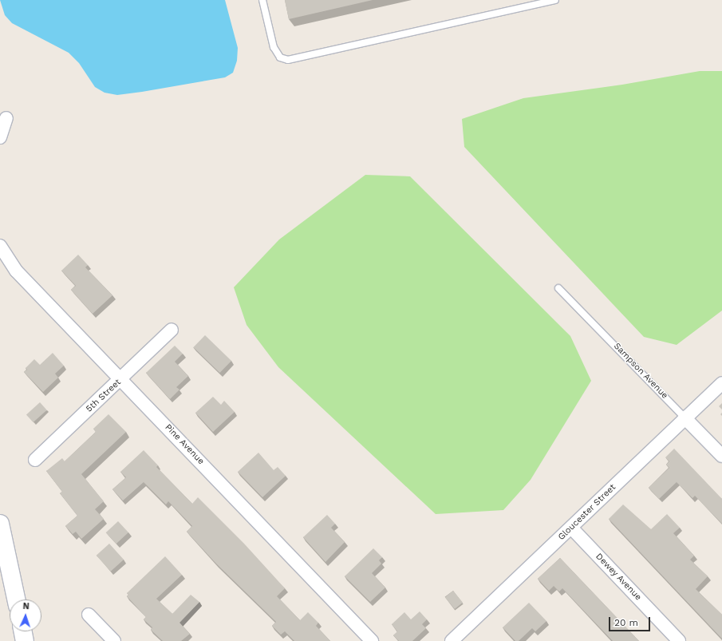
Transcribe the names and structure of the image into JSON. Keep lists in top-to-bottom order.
{
  "streets": {
    "street": [
      "Sampson Avenue",
      "5th Street",
      "Pine Avenue",
      "Gloucester Street",
      "Dewey Avenue"
    ]
  },
  "crossings": [
    ["Sampson Avenue", "Gloucester Street"],
    ["5th Street", "Pine Avenue"],
    ["Gloucester Street", "Dewey Avenue"]
  ],
  "scale_bar": "20 m",
  "north": "top"
}
